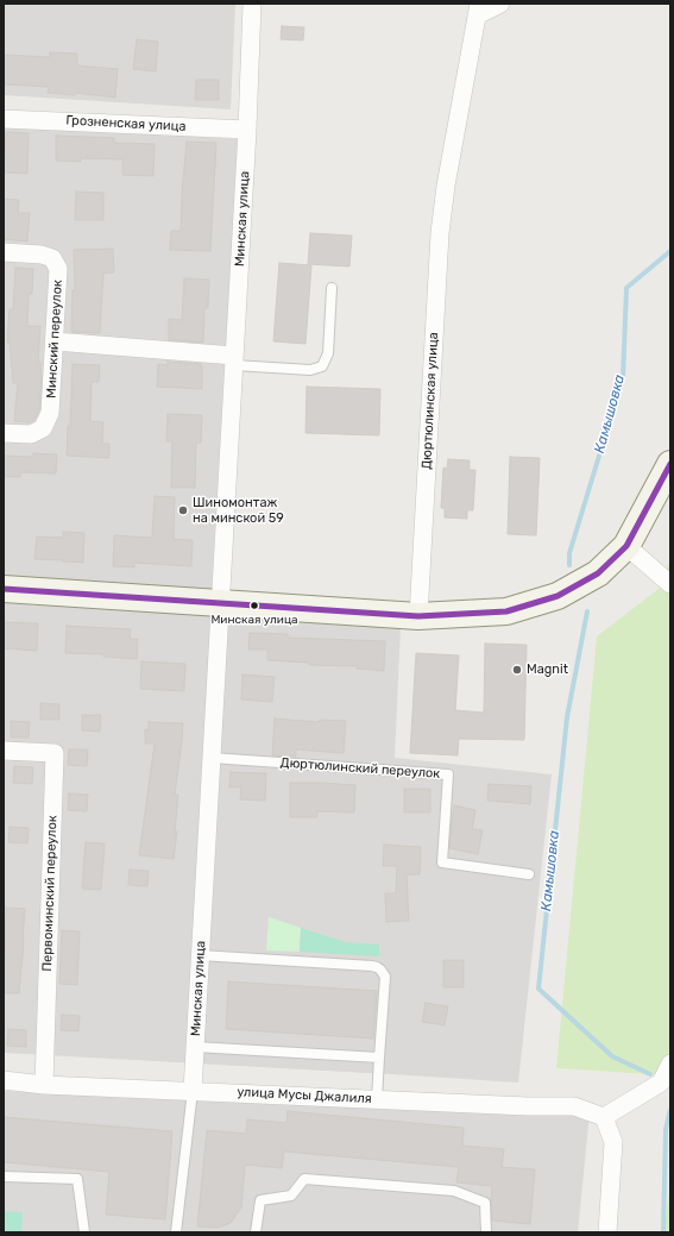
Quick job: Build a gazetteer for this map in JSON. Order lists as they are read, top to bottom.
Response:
{
  "streets": {
    "street": [
      "Грозненская улица",
      "Минская улица",
      "Минский переулок",
      "Дюртюлинская улица",
      "Первоминский переулок",
      "улица Мусы Джалиля"
    ],
    "lane": ["Дюртюлинский переулок"]
  },
  "crossings": [
    ["Грозненская улица", "Минская улица"],
    ["Минская улица", "Дюртюлинский переулок"],
    ["Минская улица", "улица Мусы Джалиля"],
    ["Первоминский переулок", "улица Мусы Джалиля"]
  ],
  "water": ["Камышовка"],
  "places": ["Шиномонтаж на минской 59", "Минская улица", "Magnit"]
}
